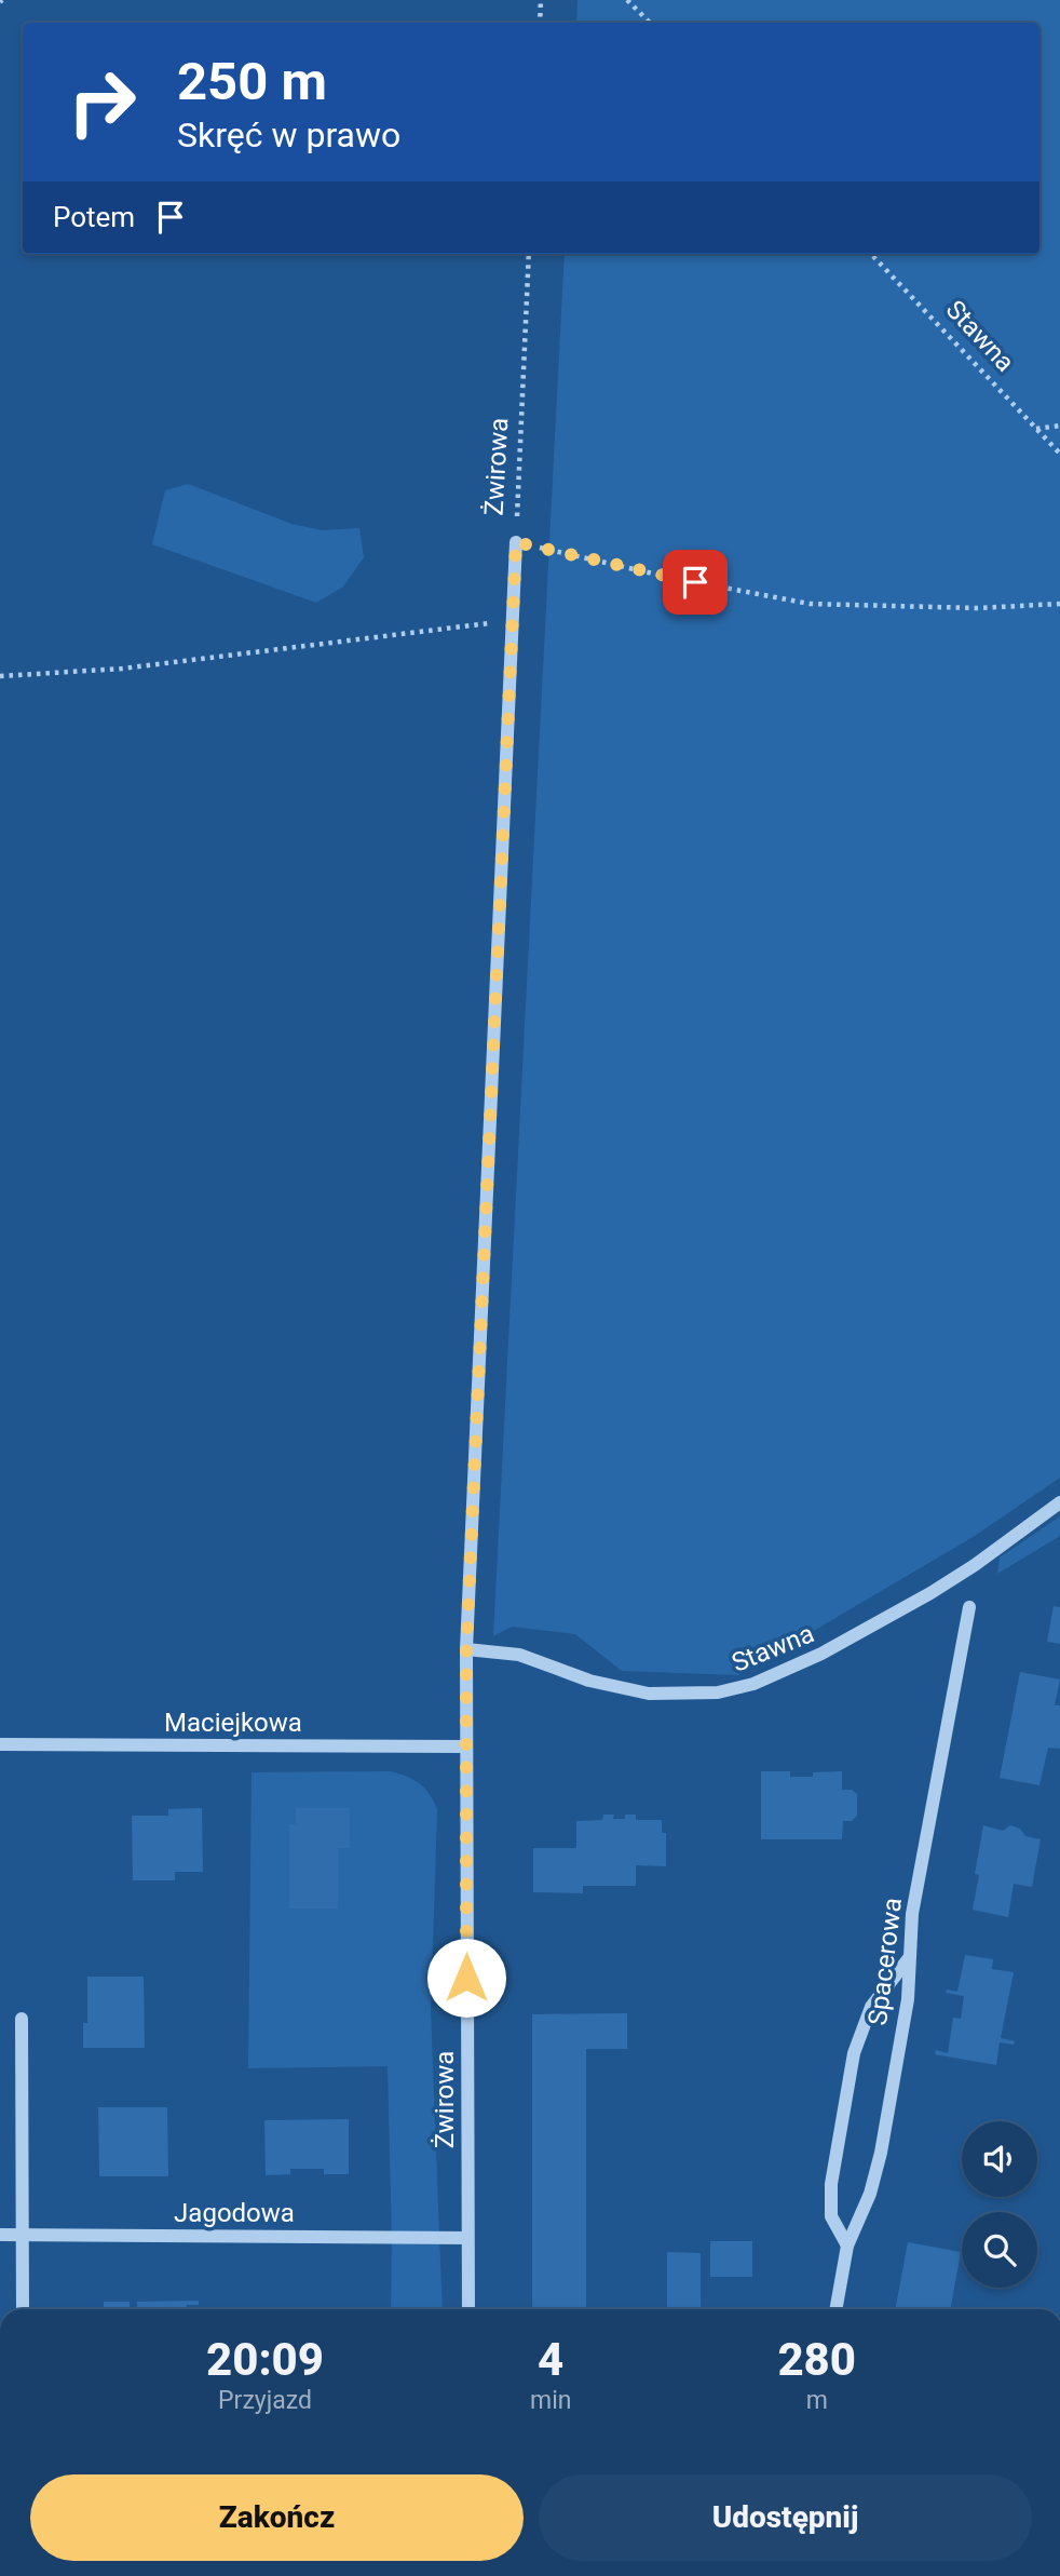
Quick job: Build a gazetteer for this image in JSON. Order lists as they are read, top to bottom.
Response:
{
  "streets": {
    "street": [
      "Stawna",
      "Żwirowa",
      "Maciejkowa",
      "Spacerowa",
      "Jagodowa"
    ]
  },
  "crossings": [
    ["Stawna", "Żwirowa"],
    ["Żwirowa", "Maciejkowa"],
    ["Żwirowa", "Jagodowa"]
  ],
  "page": {
    "turn": ["250 m", "Skręć w prawo"],
    "then": "Potem",
    "eta": [
      "20:09",
      "Przyjazd",
      "4",
      "min",
      "280",
      "m"
    ],
    "buttons": ["Zakończ", "Udostępnij"]
  }
}
